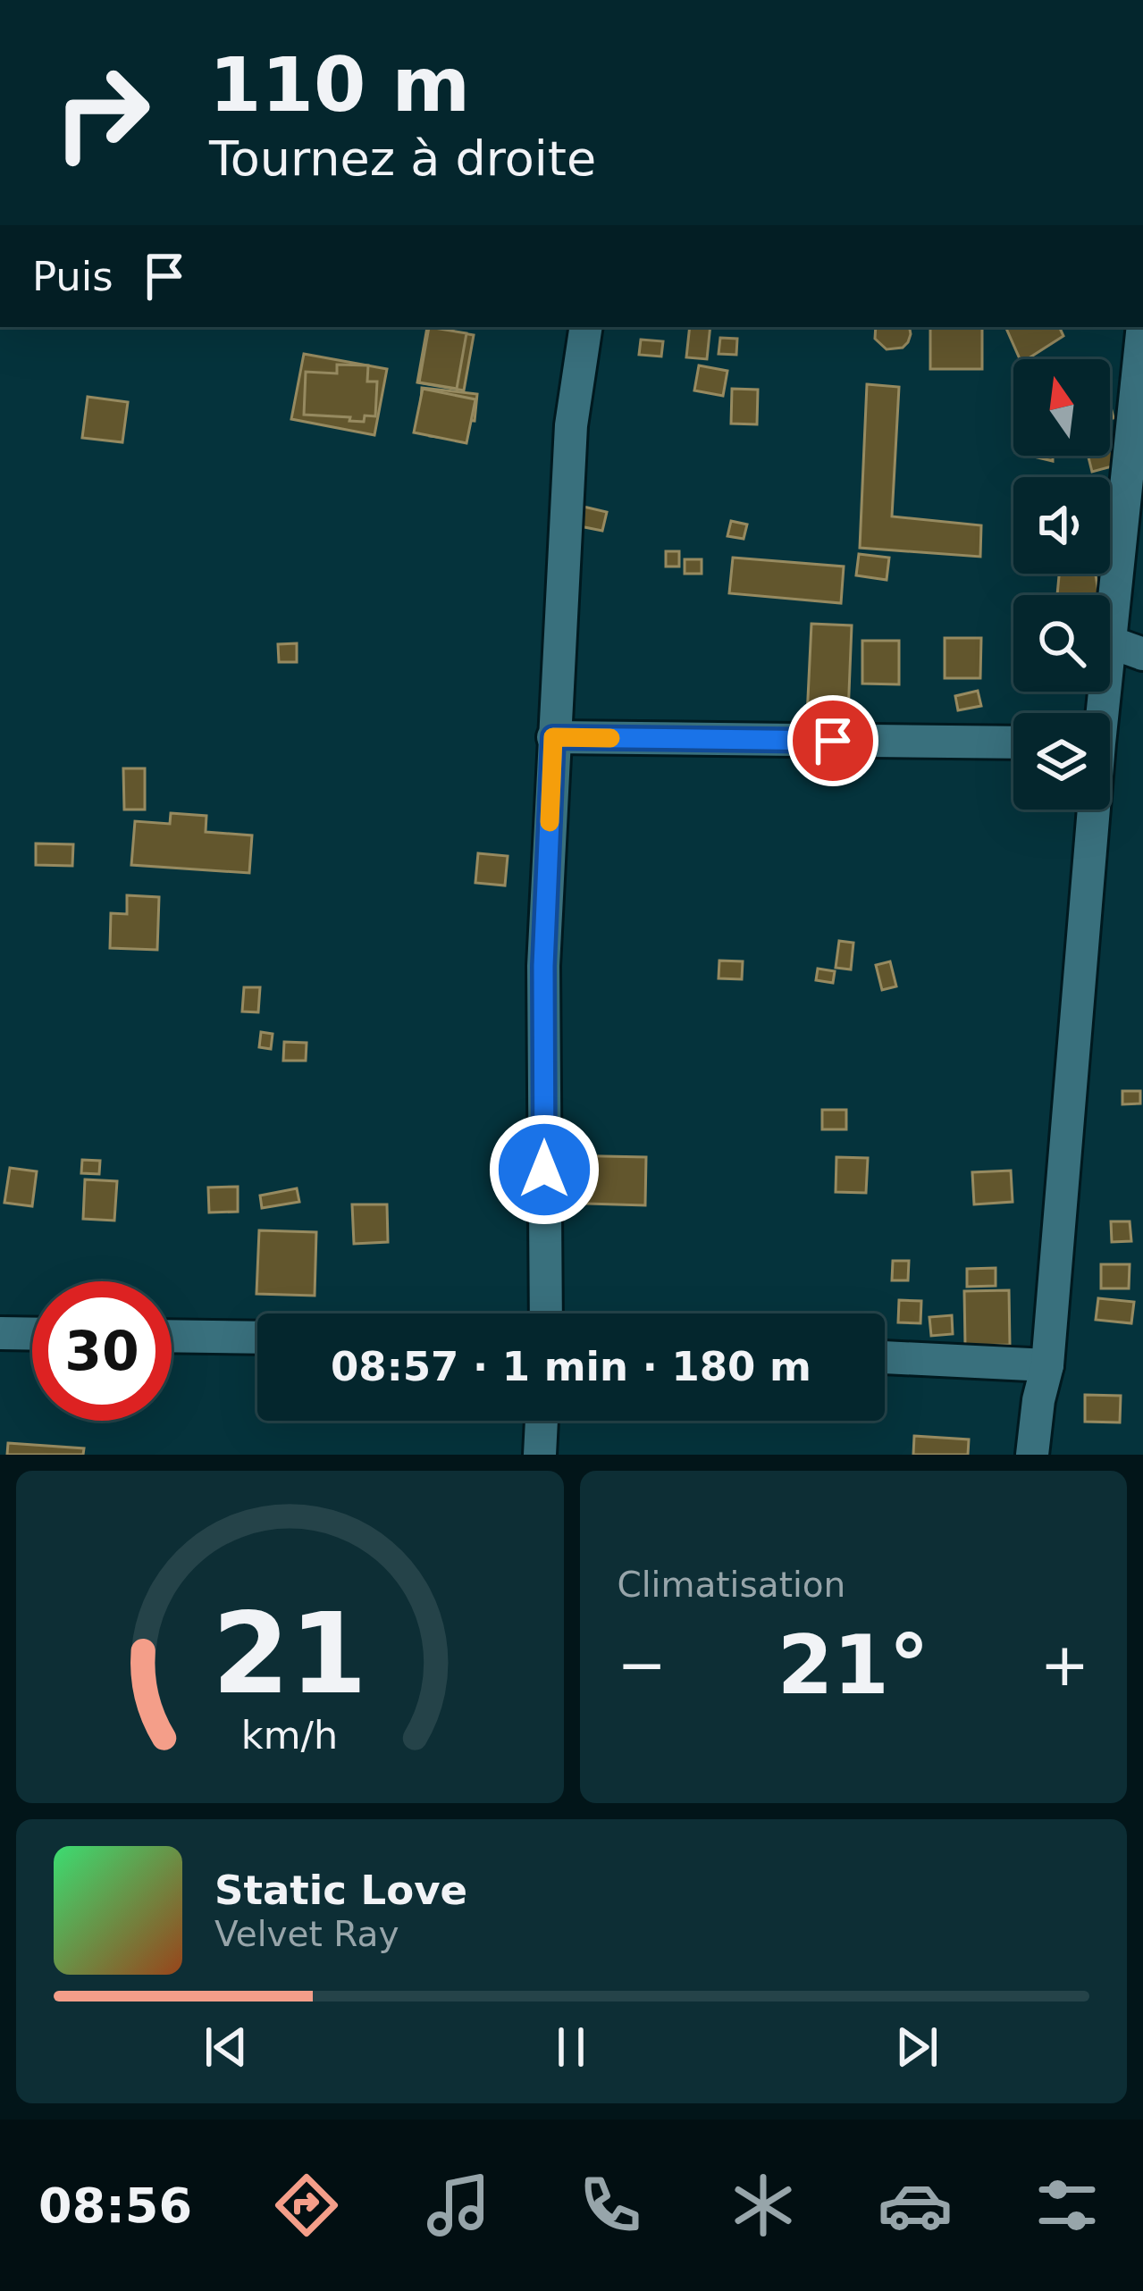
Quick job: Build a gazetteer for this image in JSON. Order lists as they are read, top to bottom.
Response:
{
  "north": "top",
  "page": {
    "turn": ["110 m", "Tournez à droite"],
    "then": "Puis",
    "limit": "30",
    "trip": "08:57 · 1 min · 180 m",
    "tile": "Climatisation",
    "heat": ["−", "21°", "+"],
    "song": ["Static Love", "Velvet Ray"],
    "tabs": "08:56",
    "gauge": ["21", "km/h"]
  }
}
